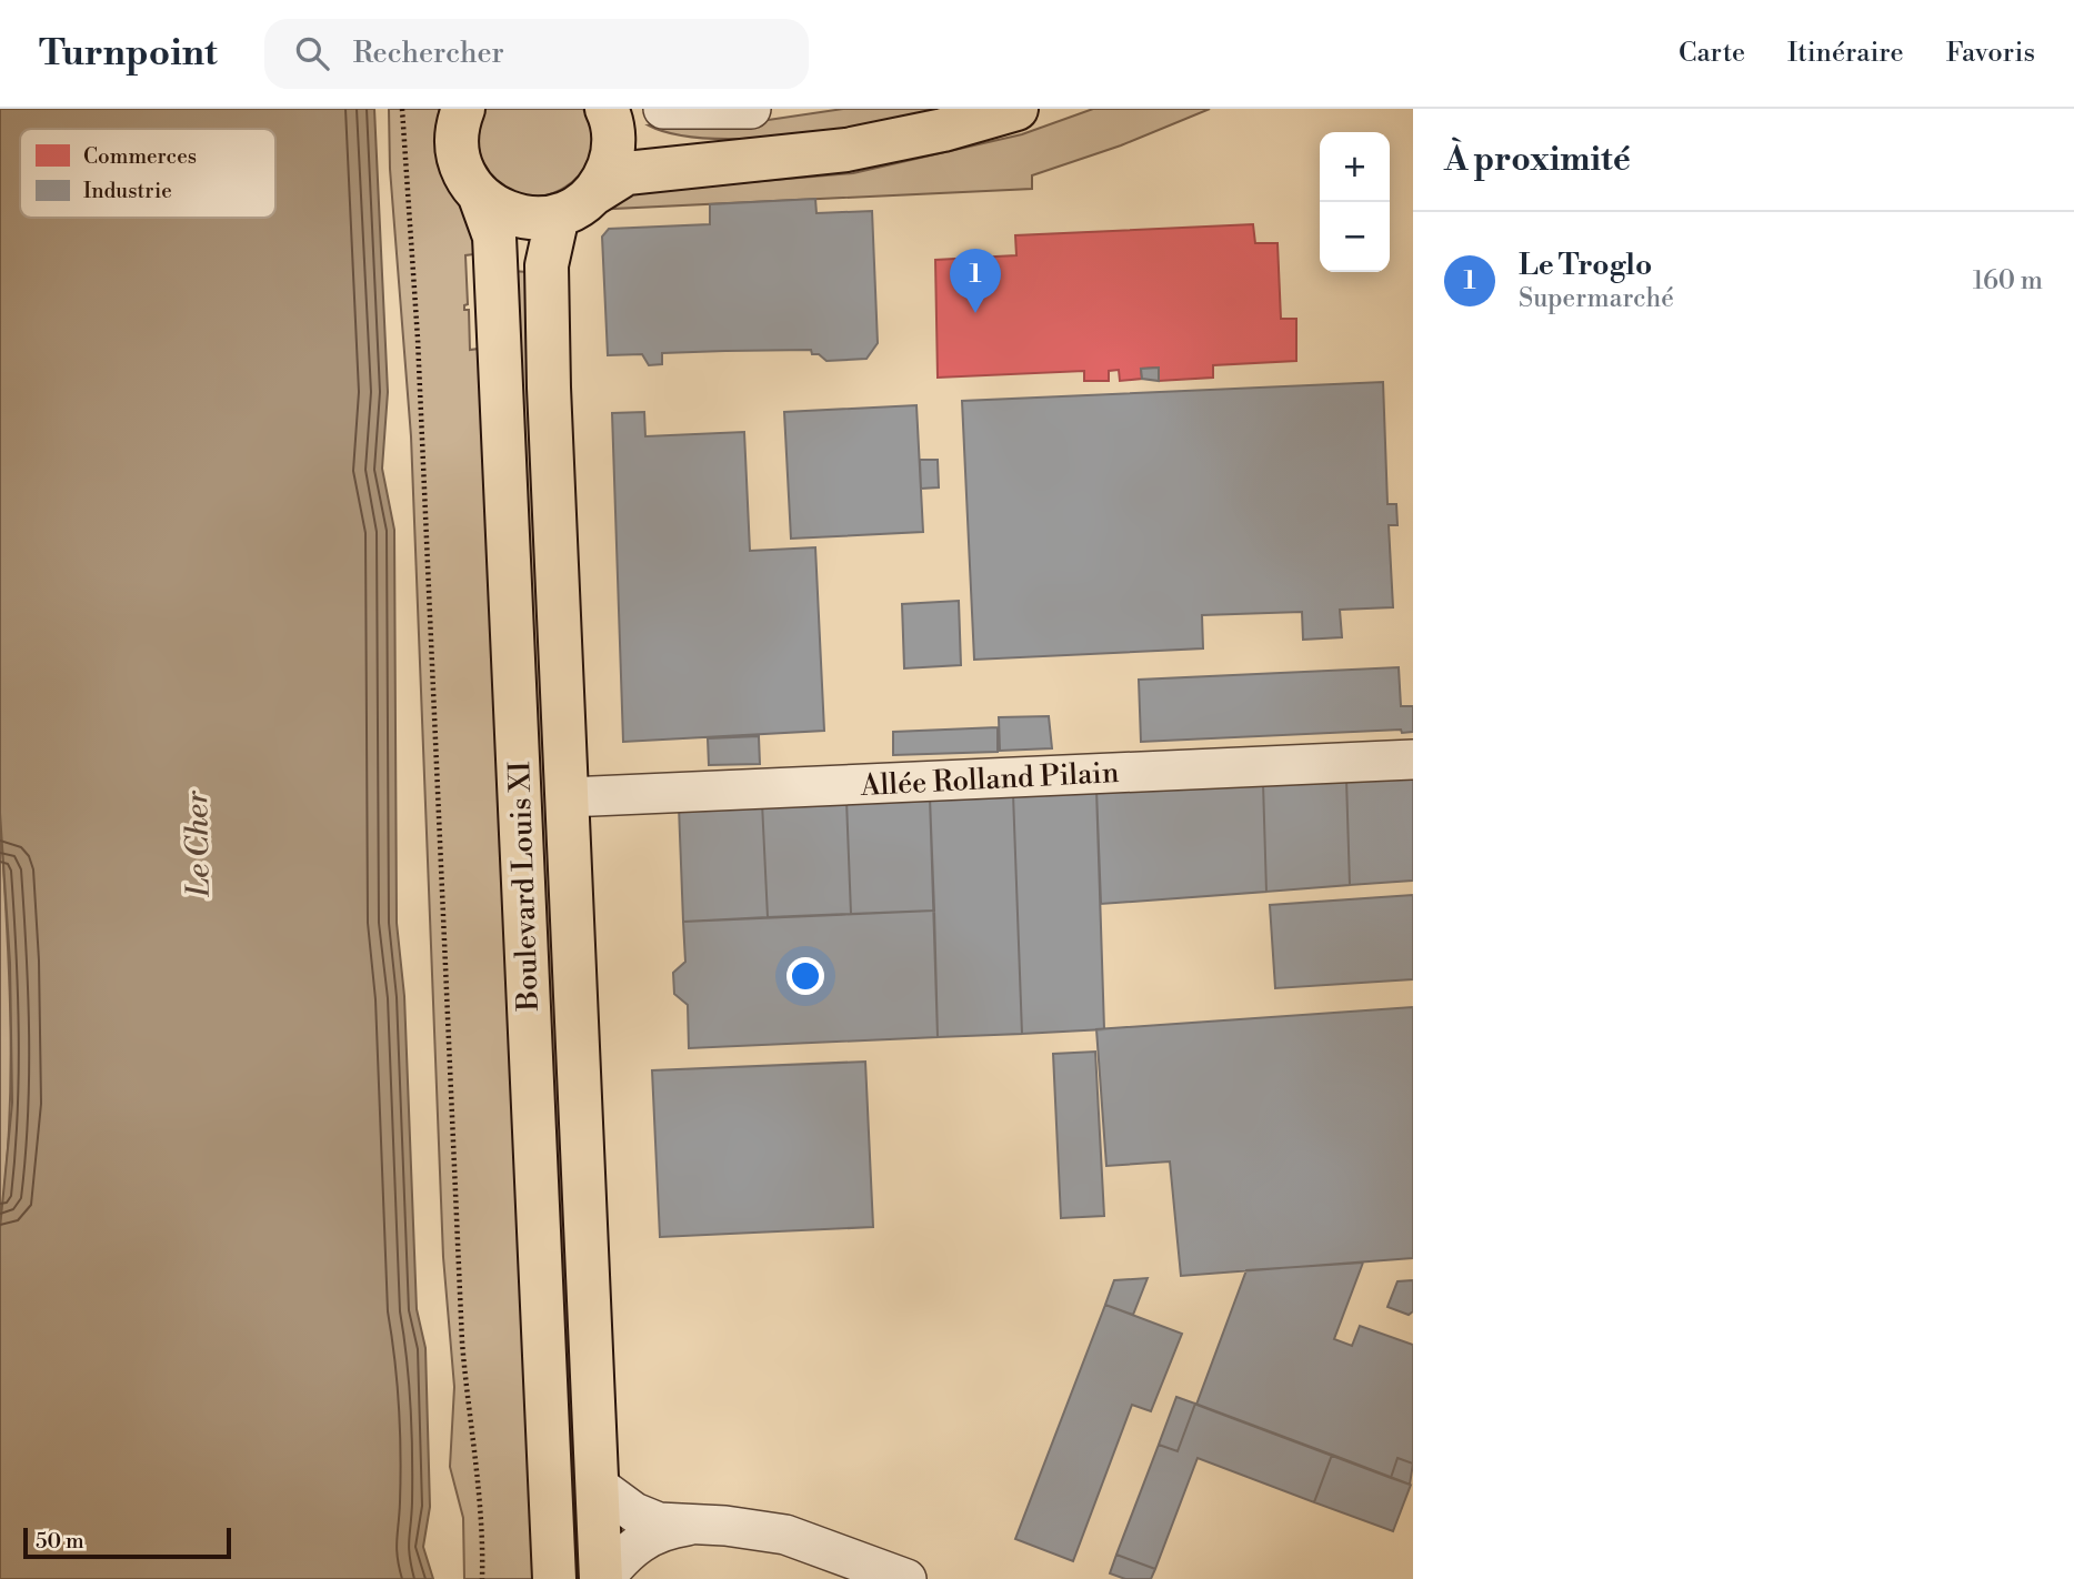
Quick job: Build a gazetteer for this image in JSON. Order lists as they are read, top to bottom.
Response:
{
  "streets": {
    "main road": ["Boulevard Louis XI"],
    "street": ["Allée Rolland Pilain"]
  },
  "crossings": [
    ["Allée Rolland Pilain", "Boulevard Louis XI"]
  ],
  "water": ["Le Cher"],
  "legend": ["Commerces", "Industrie"],
  "scale_bar": "50 m",
  "page": {
    "header": "Turnpoint",
    "search": "Rechercher",
    "nav": ["Carte", "Itinéraire", "Favoris"],
    "heading": "À proximité",
    "map_buttons": ["+", "−"],
    "list": [
      {
        "mark": "1",
        "name": "Le Troglo",
        "note": "Supermarché",
        "value": "160 m"
      }
    ],
    "pins": "1",
    "scale": "50 m"
  }
}
